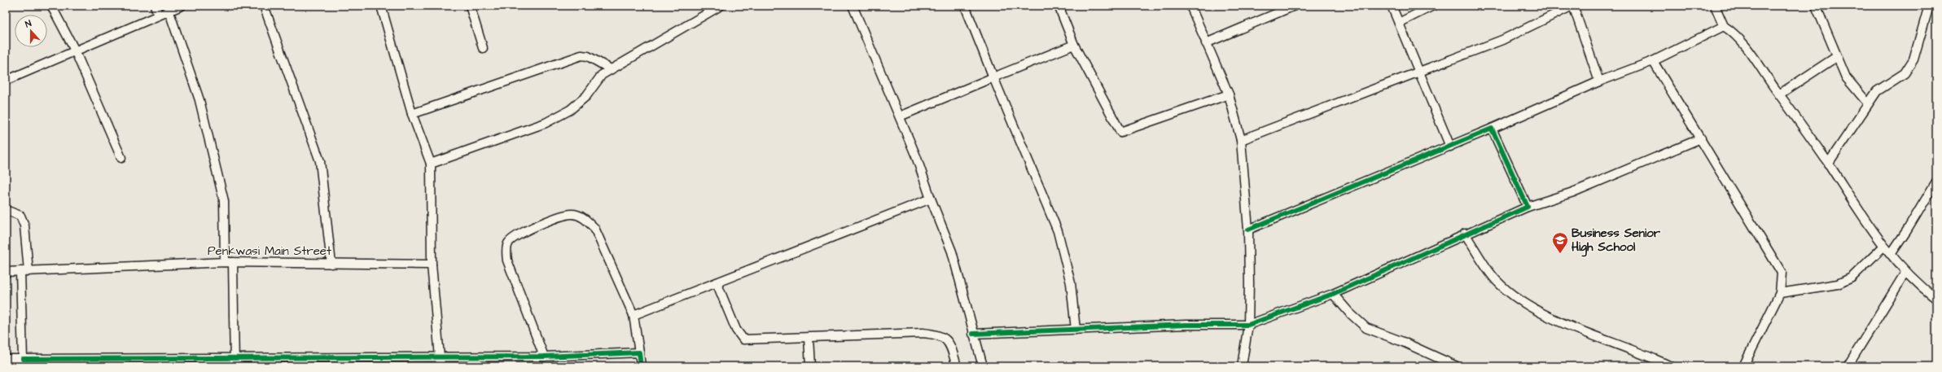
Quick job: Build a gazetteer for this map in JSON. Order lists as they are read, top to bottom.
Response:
{
  "streets": {
    "street": ["Penkwasi Main Street"]
  },
  "places": {
    "school or university": ["Business Senior High School"]
  },
  "north": "top"
}
